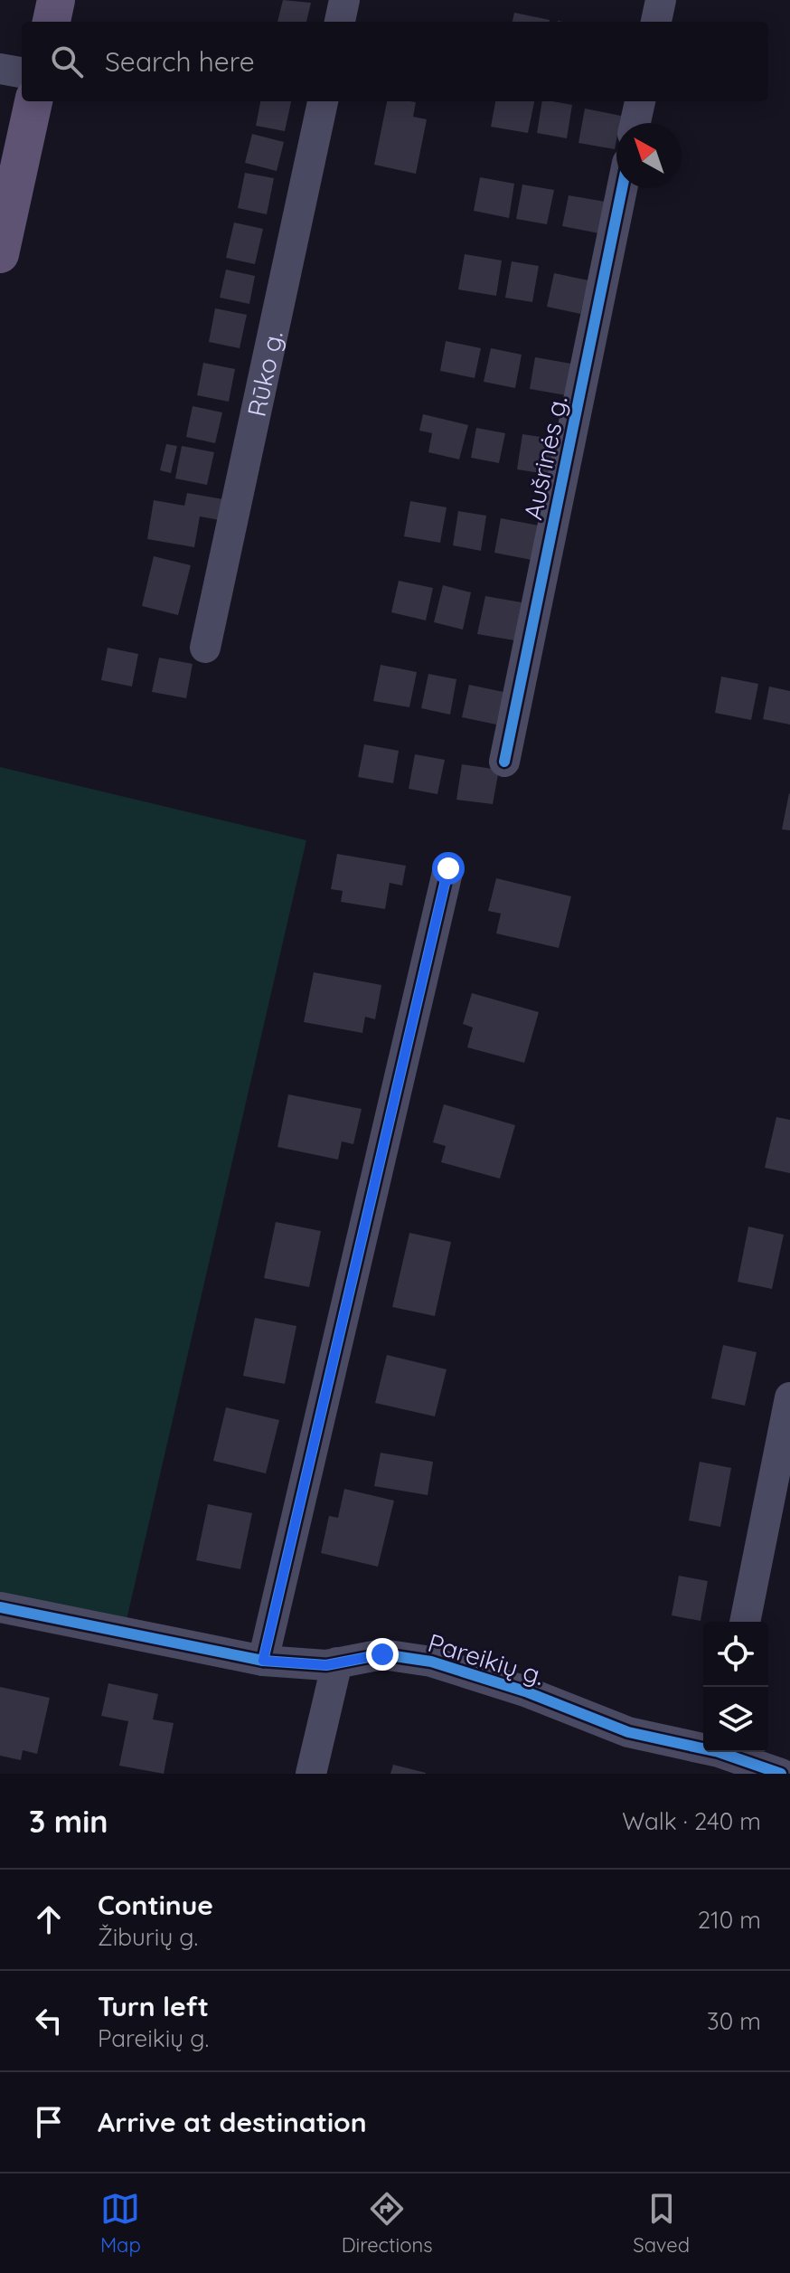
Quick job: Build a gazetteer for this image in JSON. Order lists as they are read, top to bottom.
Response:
{
  "streets": {
    "street": ["Rūko g.", "Aušrinės g.", "Pareikių g."]
  },
  "north": "top left",
  "page": {
    "search": "Search here",
    "heading": ["3 min", "Walk · 240 m"],
    "list": [
      ["Continue", "Žiburių g.", "210 m"],
      ["Turn left", "Pareikių g.", "30 m"],
      "Arrive at destination"
    ],
    "nav": ["Map", "Directions", "Saved"]
  }
}
